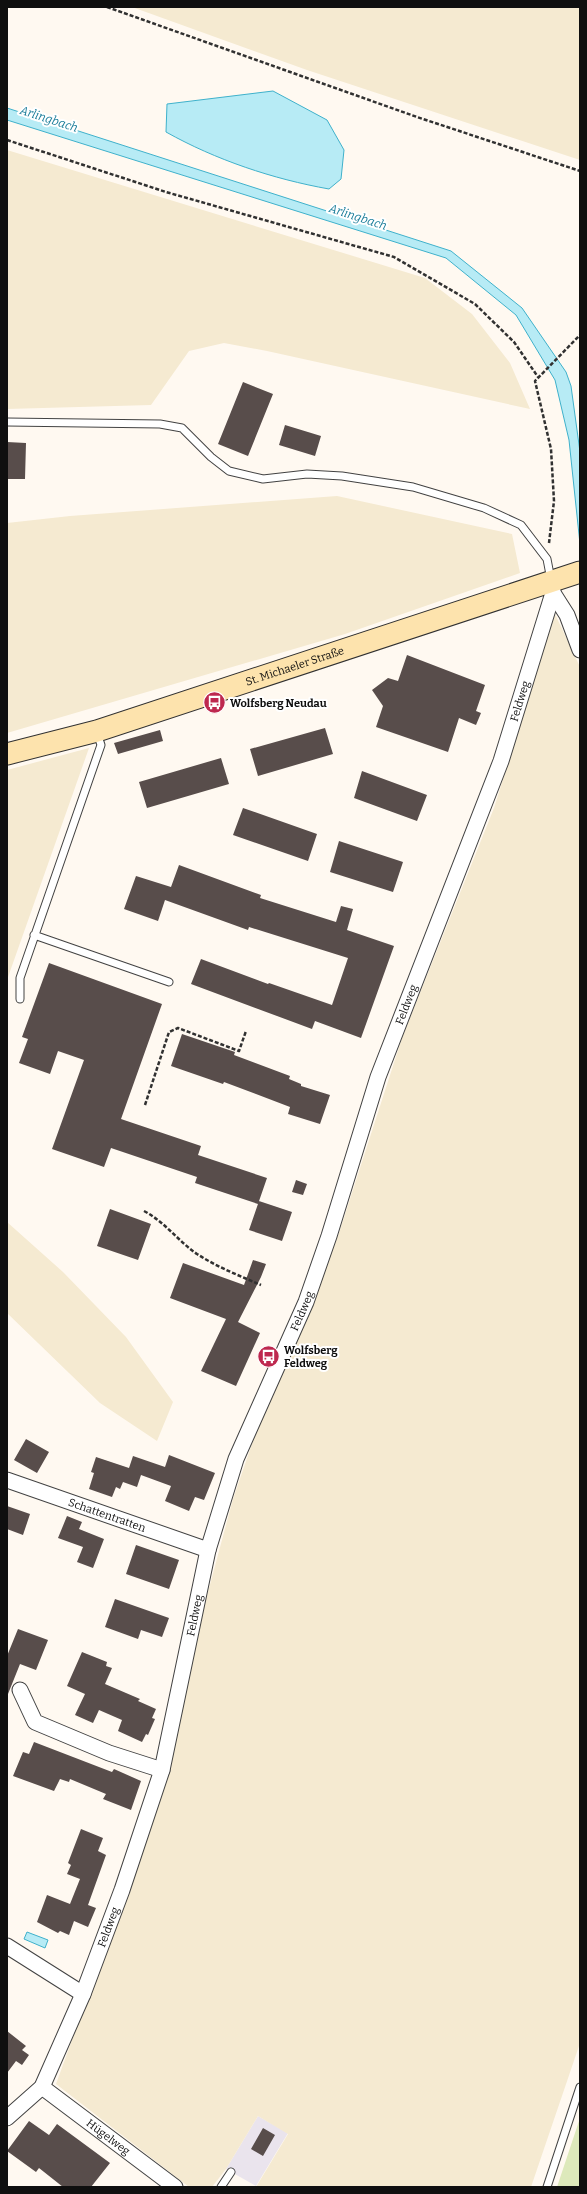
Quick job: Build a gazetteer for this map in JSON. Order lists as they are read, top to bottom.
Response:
{
  "streets": {
    "main road": ["St. Michaeler Straße"],
    "street": ["Feldweg", "Schattentratten", "Hügelweg"]
  },
  "crossings": [
    ["St. Michaeler Straße", "Feldweg"],
    ["Feldweg", "Schattentratten"],
    ["Feldweg", "Hügelweg"]
  ],
  "water": ["Arlingbach"],
  "places": {
    "bus stop": ["Wolfsberg Neudau", "Wolfsberg Feldweg"]
  }
}
